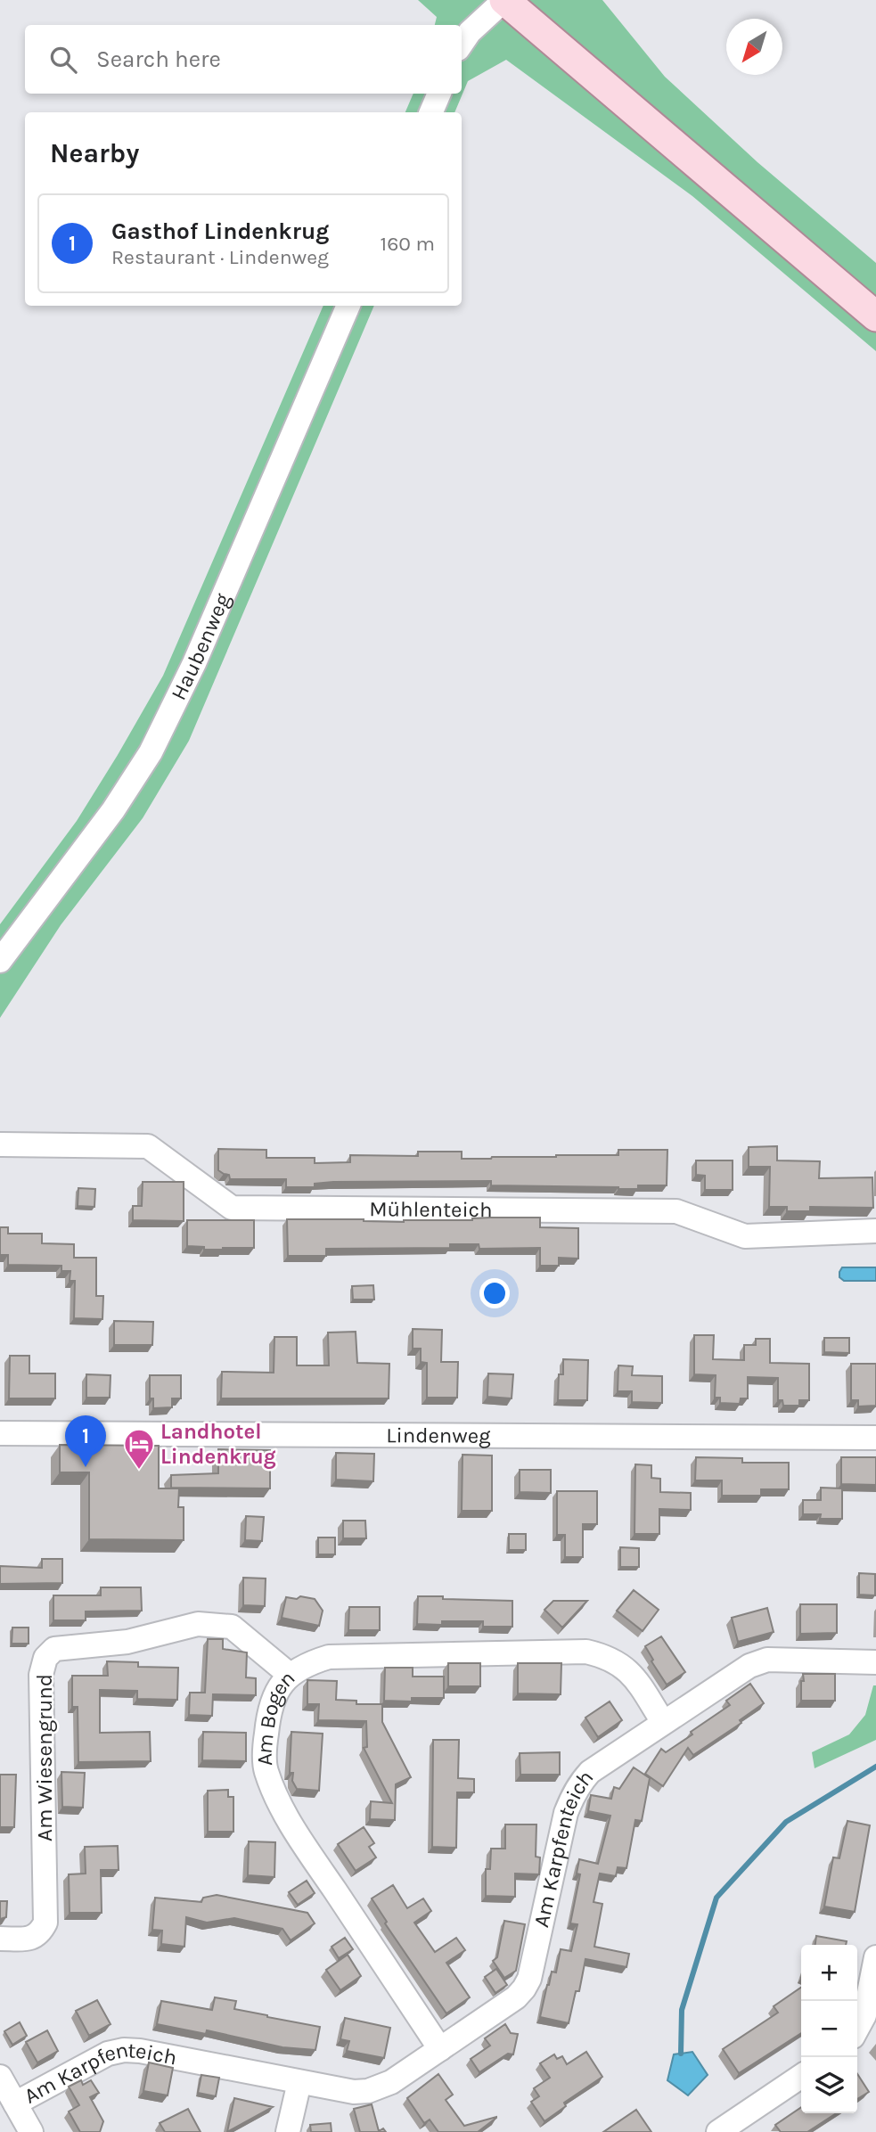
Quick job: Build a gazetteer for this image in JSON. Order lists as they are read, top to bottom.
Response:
{
  "streets": {
    "street": [
      "Haubenweg",
      "Mühlenteich",
      "Lindenweg",
      "Am Bogen",
      "Am Wiesengrund",
      "Am Karpfenteich"
    ]
  },
  "crossings": [
    ["Am Bogen", "Am Wiesengrund"],
    ["Am Bogen", "Am Karpfenteich"]
  ],
  "places": {
    "hotel": ["Landhotel Lindenkrug"]
  },
  "north": "bottom left",
  "page": {
    "search": "Search here",
    "heading": "Nearby",
    "list": [
      {
        "mark": "1",
        "name": "Gasthof Lindenkrug",
        "note": "Restaurant · Lindenweg",
        "value": "160 m"
      }
    ],
    "pins": "1",
    "map_buttons": ["+", "−"]
  }
}
